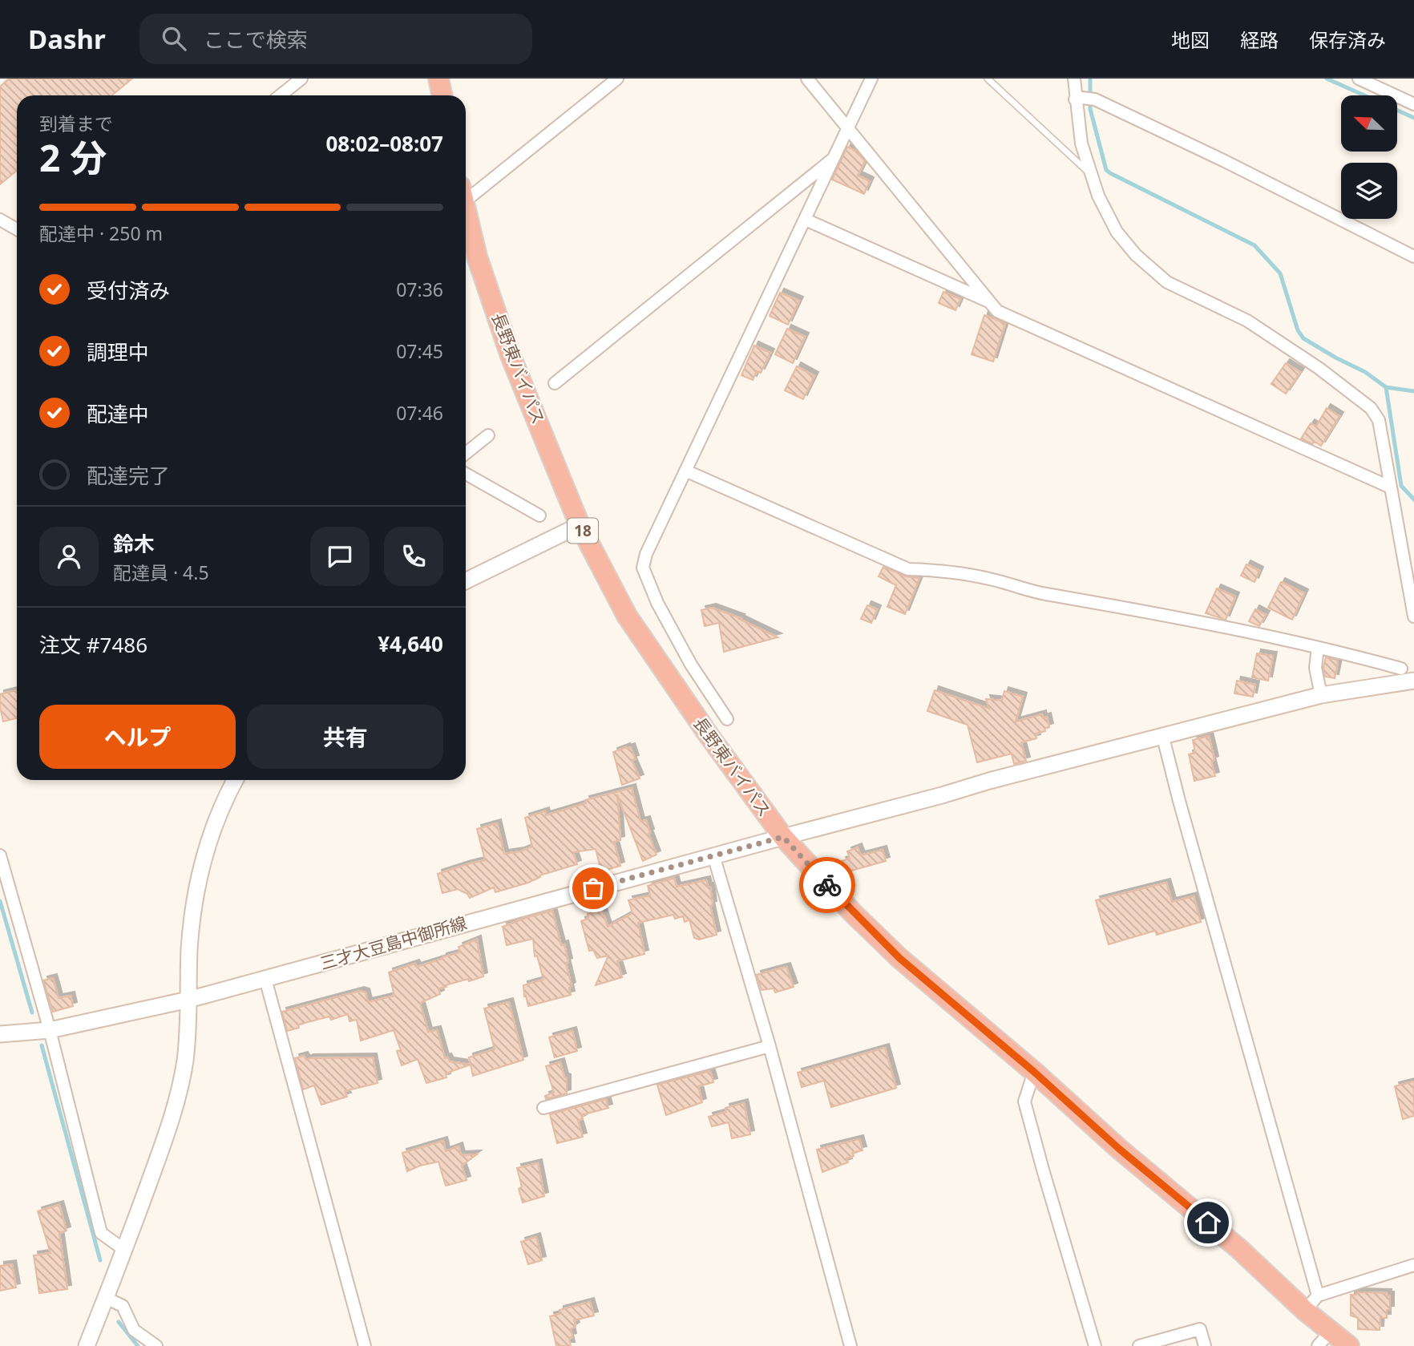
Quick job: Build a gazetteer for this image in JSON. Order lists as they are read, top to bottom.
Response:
{
  "streets": {
    "highway": ["長野東バイパス", "18"],
    "street": ["三才大豆島中御所線"]
  },
  "crossings": [
    ["長野東バイパス", "三才大豆島中御所線"]
  ],
  "north": "top left",
  "page": {
    "header": "Dashr",
    "search": "ここで検索",
    "nav": ["地図", "経路", "保存済み"],
    "heading": ["2 分", "到着まで", "08:02–08:07"],
    "panel": [
      "鈴木",
      "配達員 · 4.5",
      "注文 #7486",
      "¥4,640"
    ],
    "bar": "配達中 · 250 m",
    "list": [
      ["受付済み", "07:36"],
      ["調理中", "07:45"],
      ["配達中", "07:46"],
      "配達完了"
    ],
    "buttons": ["ヘルプ", "共有"]
  }
}
